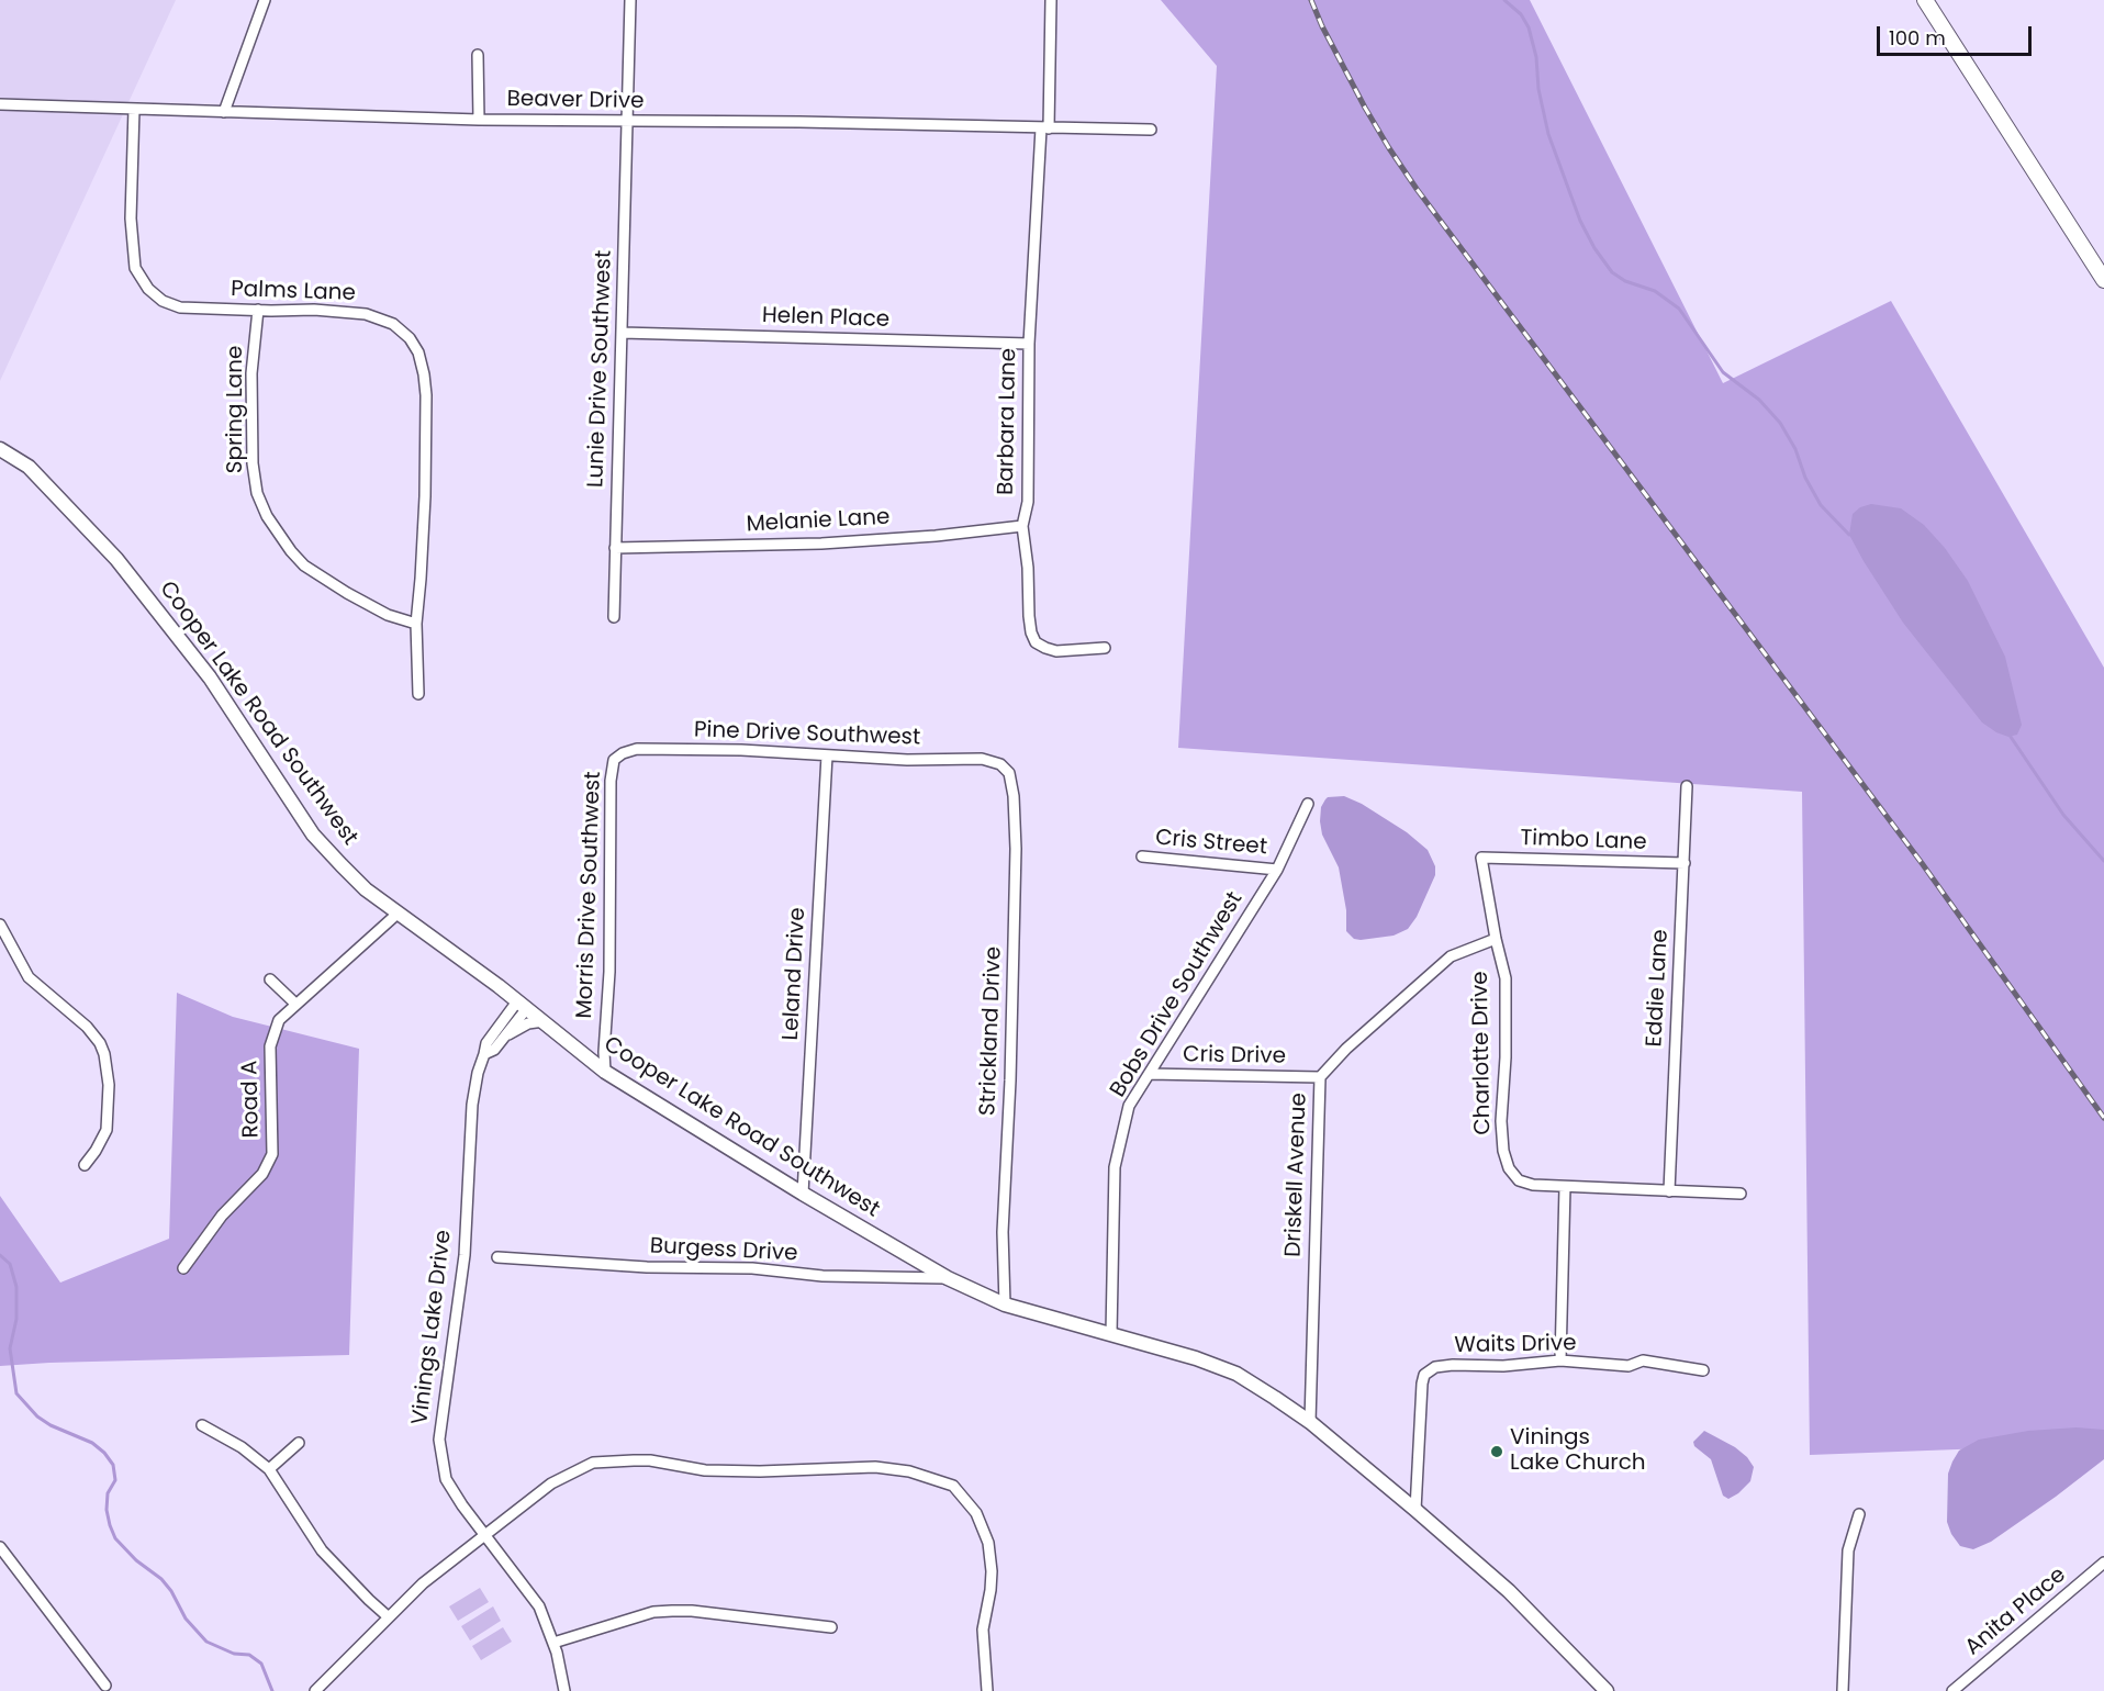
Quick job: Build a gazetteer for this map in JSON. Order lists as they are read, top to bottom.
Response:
{
  "streets": {
    "street": [
      "Beaver Drive",
      "Palms Lane",
      "Helen Place",
      "Lunie Drive Southwest",
      "Spring Lane",
      "Barbara Lane",
      "Melanie Lane",
      "Cooper Lake Road Southwest",
      "Pine Drive Southwest",
      "Timbo Lane",
      "Cris Street",
      "Morris Drive Southwest",
      "Leland Drive",
      "Eddie Lane",
      "Bobs Drive Southwest",
      "Strickland Drive",
      "Charlotte Drive",
      "Cris Drive",
      "Road A",
      "Driskell Avenue",
      "Burgess Drive",
      "Vinings Lake Drive",
      "Waits Drive",
      "Anita Place"
    ]
  },
  "crossings": [
    ["Beaver Drive", "Palms Lane"],
    ["Beaver Drive", "Lunie Drive Southwest"],
    ["Beaver Drive", "Barbara Lane"],
    ["Palms Lane", "Spring Lane"],
    ["Helen Place", "Lunie Drive Southwest"],
    ["Helen Place", "Barbara Lane"],
    ["Lunie Drive Southwest", "Melanie Lane"],
    ["Barbara Lane", "Melanie Lane"],
    ["Cooper Lake Road Southwest", "Morris Drive Southwest"],
    ["Cooper Lake Road Southwest", "Leland Drive"],
    ["Cooper Lake Road Southwest", "Bobs Drive Southwest"],
    ["Cooper Lake Road Southwest", "Strickland Drive"],
    ["Cooper Lake Road Southwest", "Road A"],
    ["Cooper Lake Road Southwest", "Driskell Avenue"],
    ["Cooper Lake Road Southwest", "Burgess Drive"],
    ["Cooper Lake Road Southwest", "Vinings Lake Drive"],
    ["Cooper Lake Road Southwest", "Waits Drive"],
    ["Pine Drive Southwest", "Morris Drive Southwest"],
    ["Pine Drive Southwest", "Leland Drive"],
    ["Pine Drive Southwest", "Strickland Drive"],
    ["Timbo Lane", "Eddie Lane"],
    ["Timbo Lane", "Charlotte Drive"],
    ["Cris Street", "Bobs Drive Southwest"],
    ["Eddie Lane", "Charlotte Drive"],
    ["Bobs Drive Southwest", "Cris Drive"],
    ["Charlotte Drive", "Driskell Avenue"],
    ["Cris Drive", "Driskell Avenue"]
  ],
  "places": ["Vinings Lake Church"],
  "scale_bar": "100 m"
}
